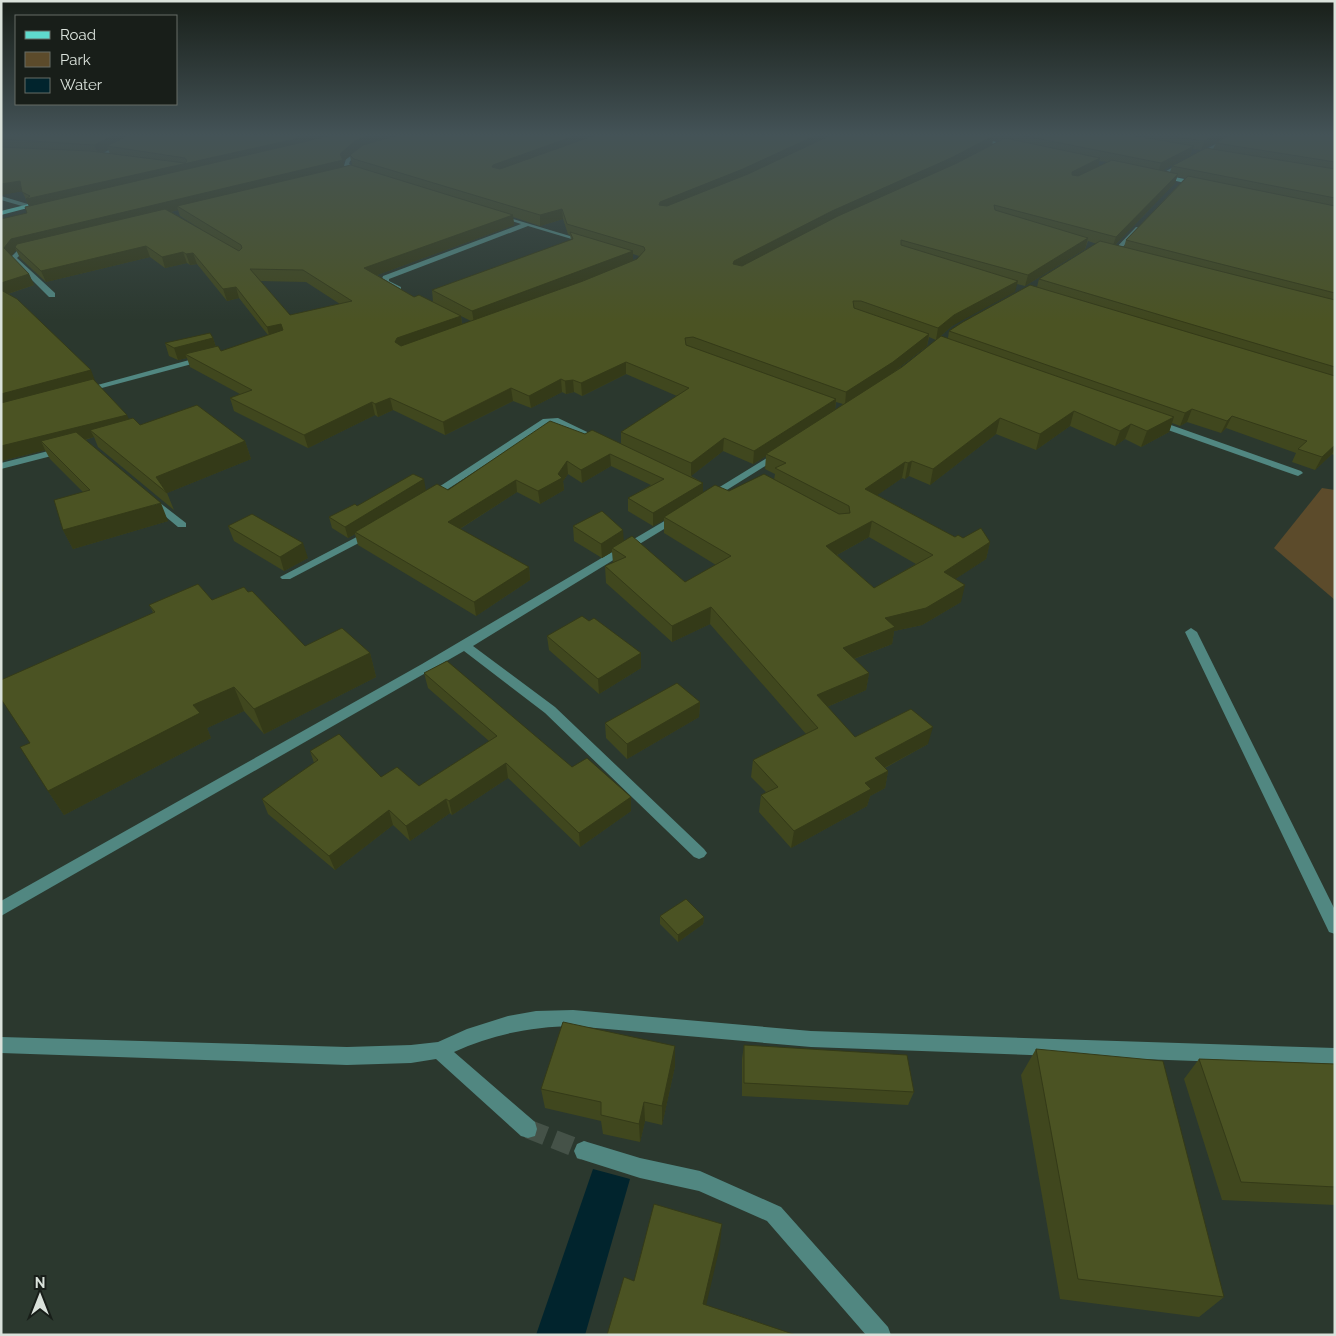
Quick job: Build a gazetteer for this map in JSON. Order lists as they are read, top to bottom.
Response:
{
  "legend": ["Road", "Park", "Water"],
  "north": "top"
}
